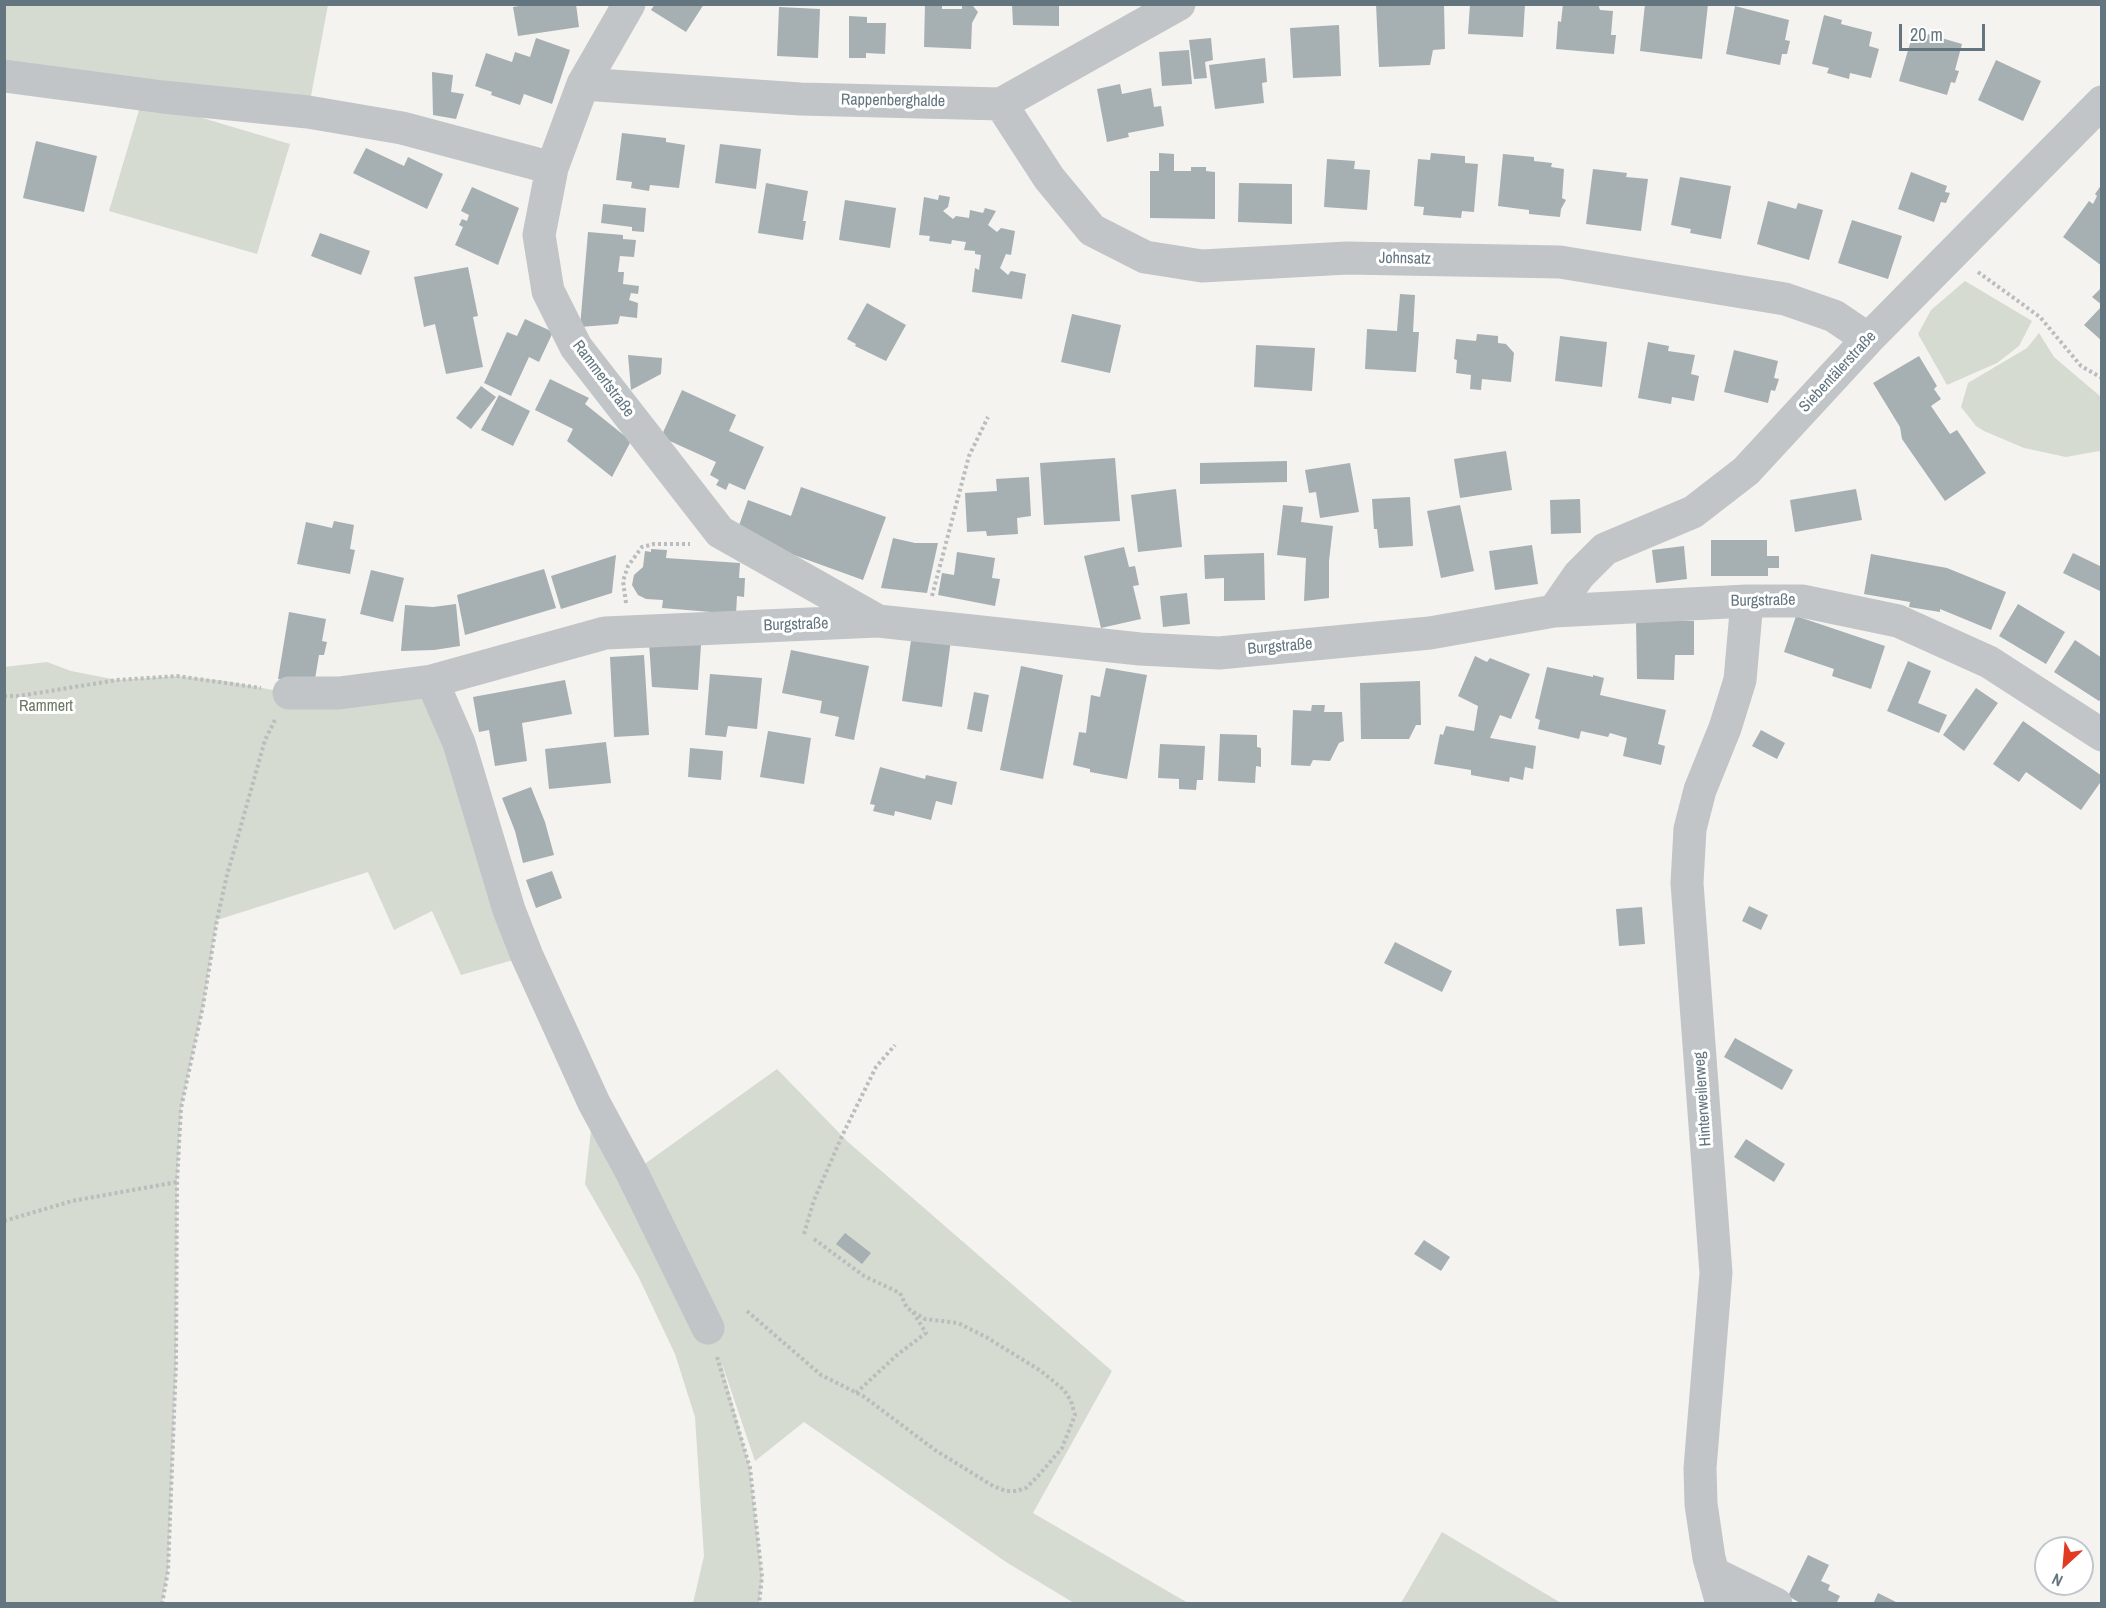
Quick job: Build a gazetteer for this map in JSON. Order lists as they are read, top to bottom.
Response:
{
  "streets": {
    "street": [
      "Rappenberghalde",
      "Johnsatz",
      "Siebentälerstraße",
      "Rammertstraße",
      "Burgstraße",
      "Hinterweilerweg"
    ]
  },
  "crossings": [
    ["Rappenberghalde", "Johnsatz"],
    ["Rappenberghalde", "Rammertstraße"],
    ["Johnsatz", "Siebentälerstraße"],
    ["Siebentälerstraße", "Burgstraße"],
    ["Rammertstraße", "Burgstraße"],
    ["Burgstraße", "Hinterweilerweg"]
  ],
  "parks": ["Rammert"],
  "scale_bar": "20 m",
  "north": "bottom left"
}
